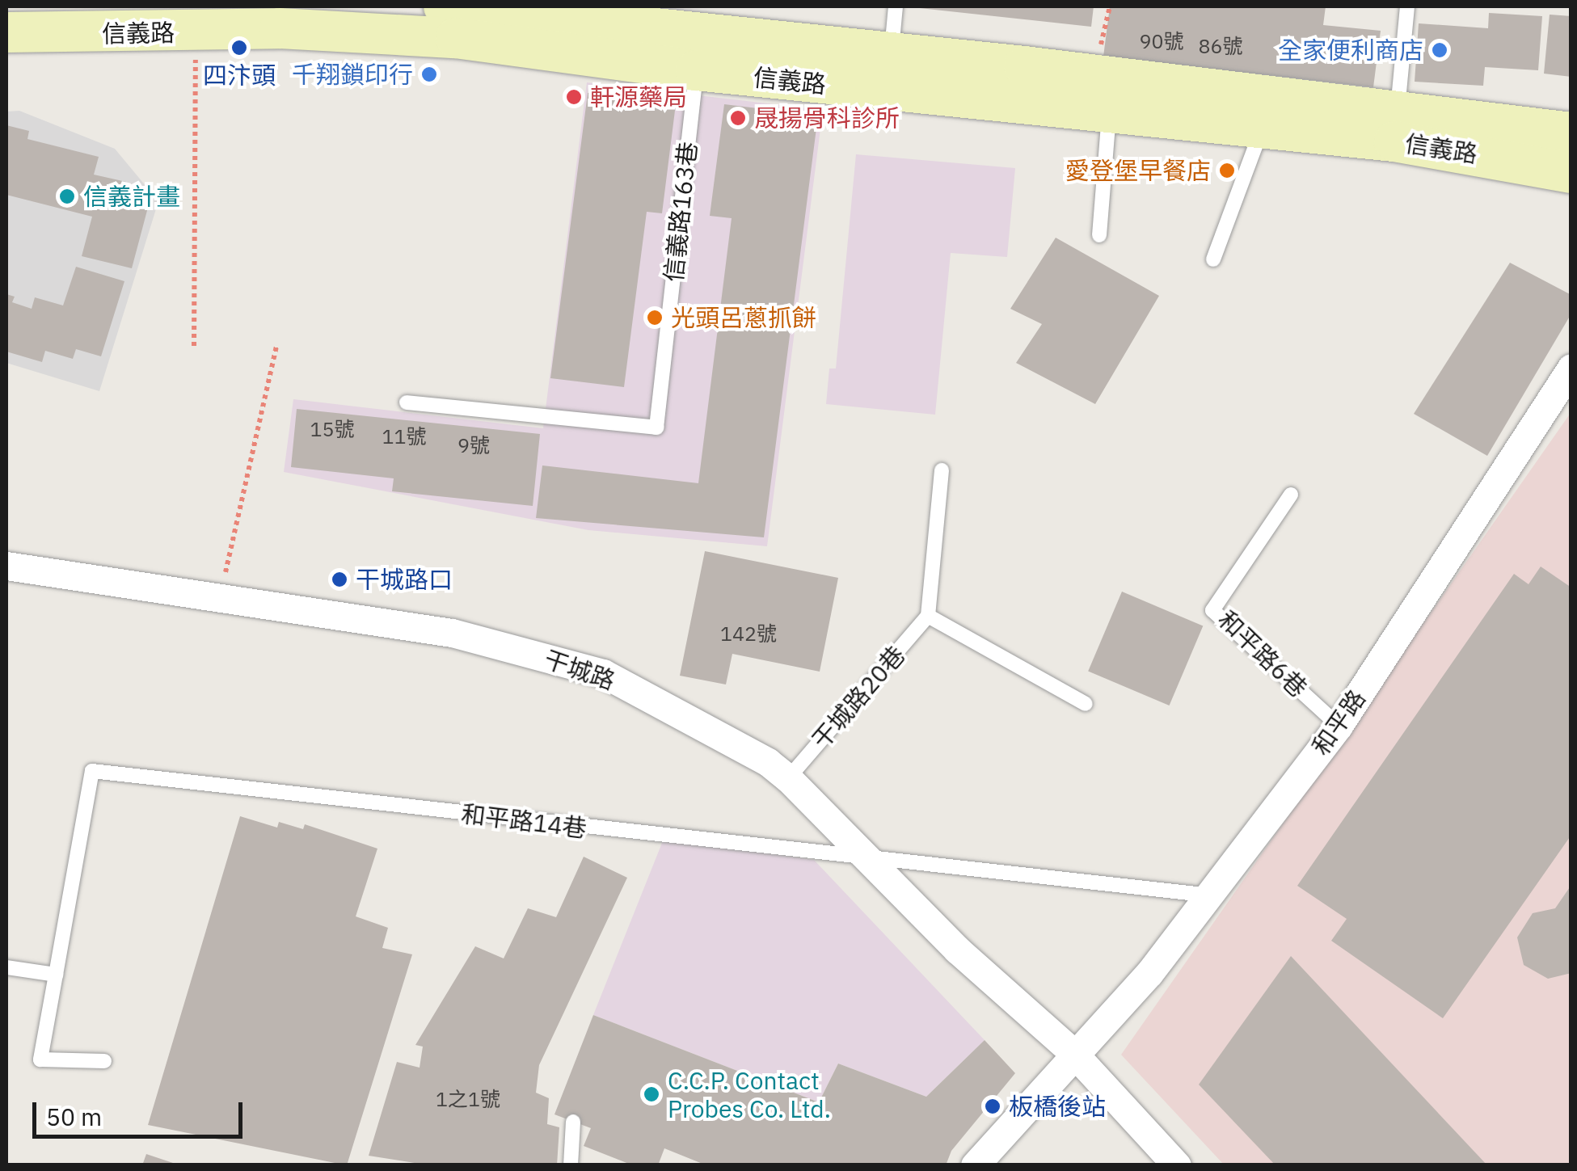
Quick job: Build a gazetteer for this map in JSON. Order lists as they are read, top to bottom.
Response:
{
  "streets": {
    "street": ["信義路", "干城路", "和平路"],
    "lane": [
      "信義路163巷",
      "和平路6巷",
      "干城路20巷",
      "和平路14巷"
    ]
  },
  "crossings": [
    ["信義路", "信義路163巷"],
    ["和平路6巷", "和平路"],
    ["干城路", "干城路20巷"],
    ["干城路", "和平路"],
    ["干城路", "和平路14巷"],
    ["和平路", "和平路14巷"]
  ],
  "places": [
    "四汴頭",
    "全家便利商店",
    "千翔鎖印行",
    "軒源藥局",
    "晟揚骨科診所",
    "愛登堡早餐店",
    "信義計畫",
    "光頭呂蔥抓餅",
    "干城路口",
    "C.C.P. Contact Probes Co. Ltd.",
    "板橋後站"
  ],
  "house_numbers": [
    "90號",
    "86號",
    "15號",
    "11號",
    "9號",
    "142號",
    "1之1號"
  ],
  "scale_bar": "50 m"
}
